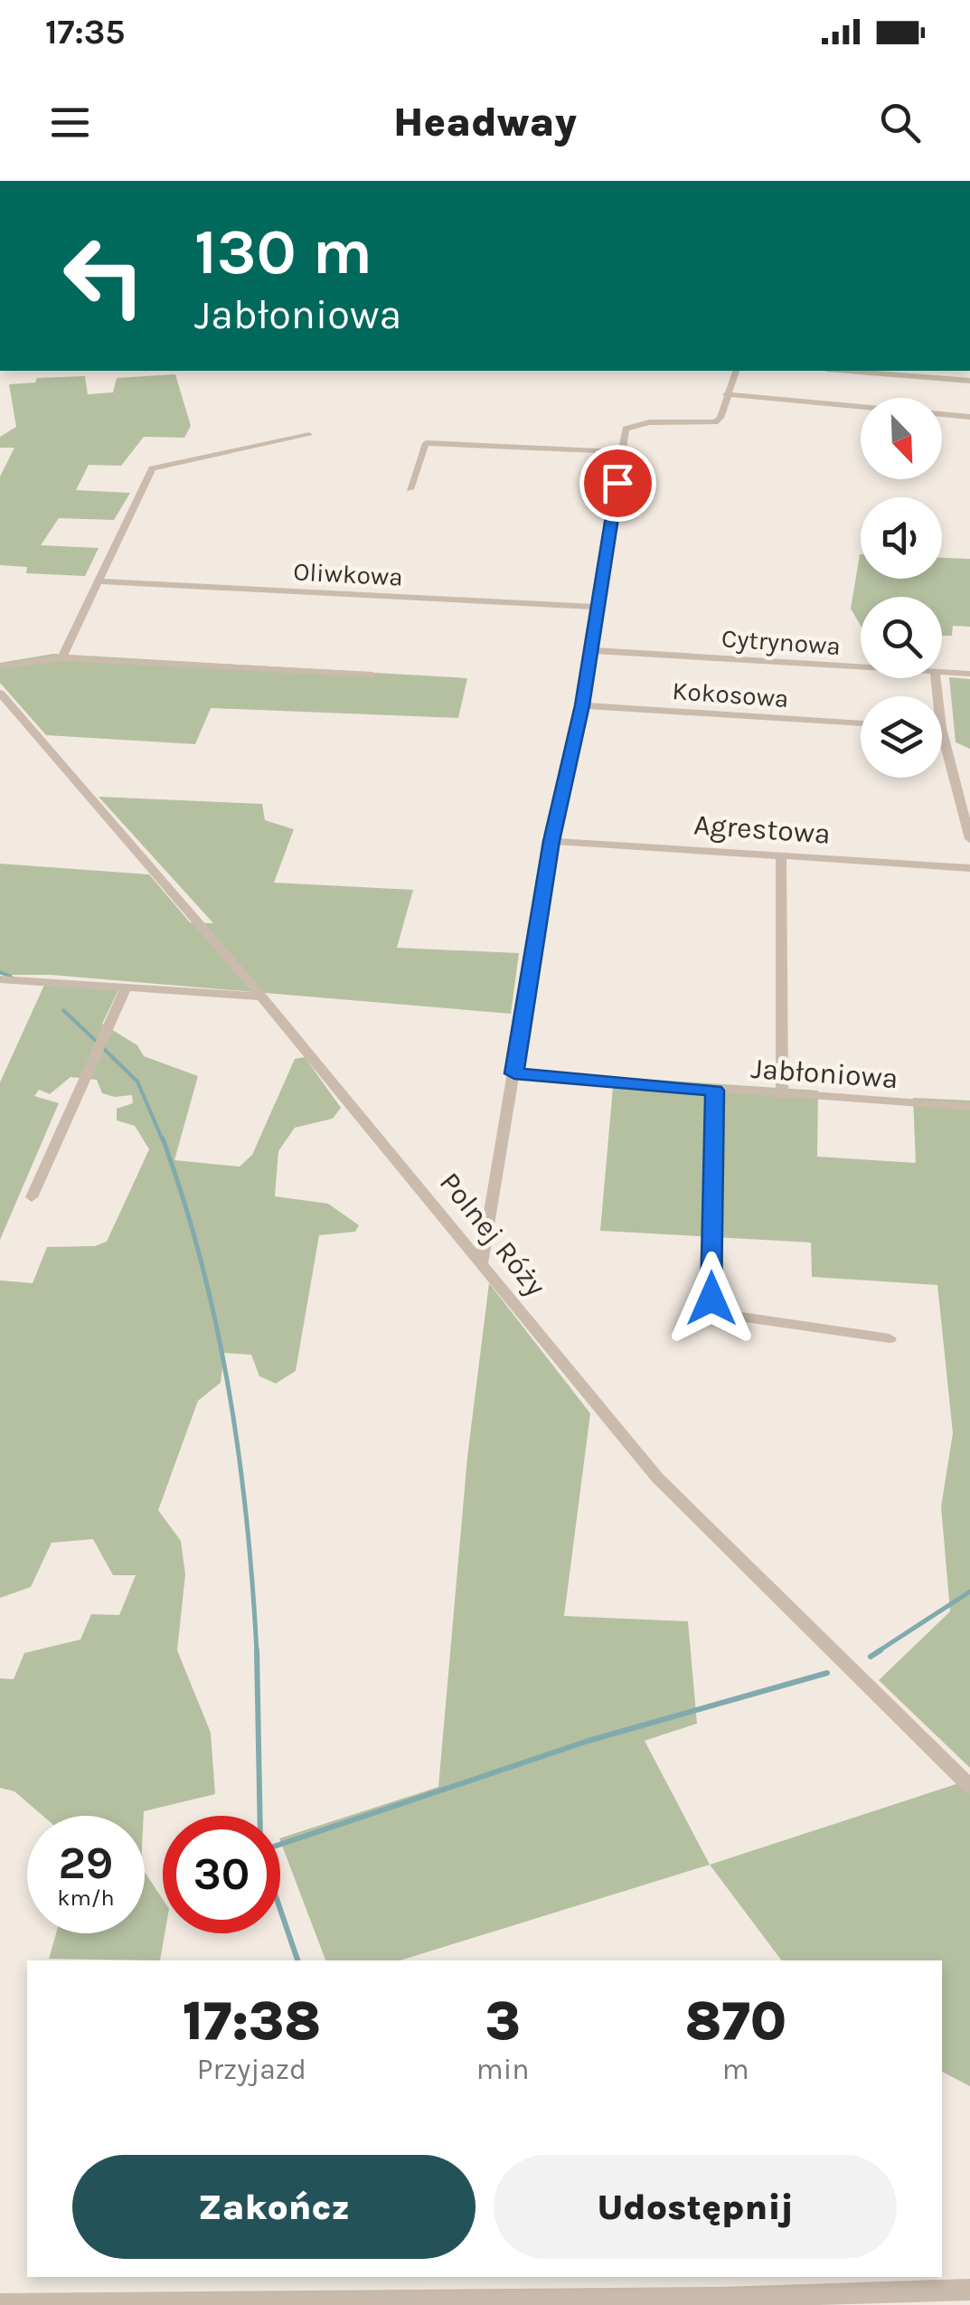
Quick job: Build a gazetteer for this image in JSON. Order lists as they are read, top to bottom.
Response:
{
  "streets": {
    "street": [
      "Oliwkowa",
      "Cytrynowa",
      "Kokosowa",
      "Agrestowa",
      "Jabłoniowa",
      "Polnej Róży"
    ]
  },
  "north": "bottom right",
  "page": {
    "status": "17:35",
    "header": "Headway",
    "turn": ["130 m", "Jabłoniowa"],
    "speed": "29 km/h",
    "limit": "30",
    "eta": [
      "17:38",
      "Przyjazd",
      "3",
      "min",
      "870",
      "m"
    ],
    "buttons": ["Zakończ", "Udostępnij"]
  }
}
